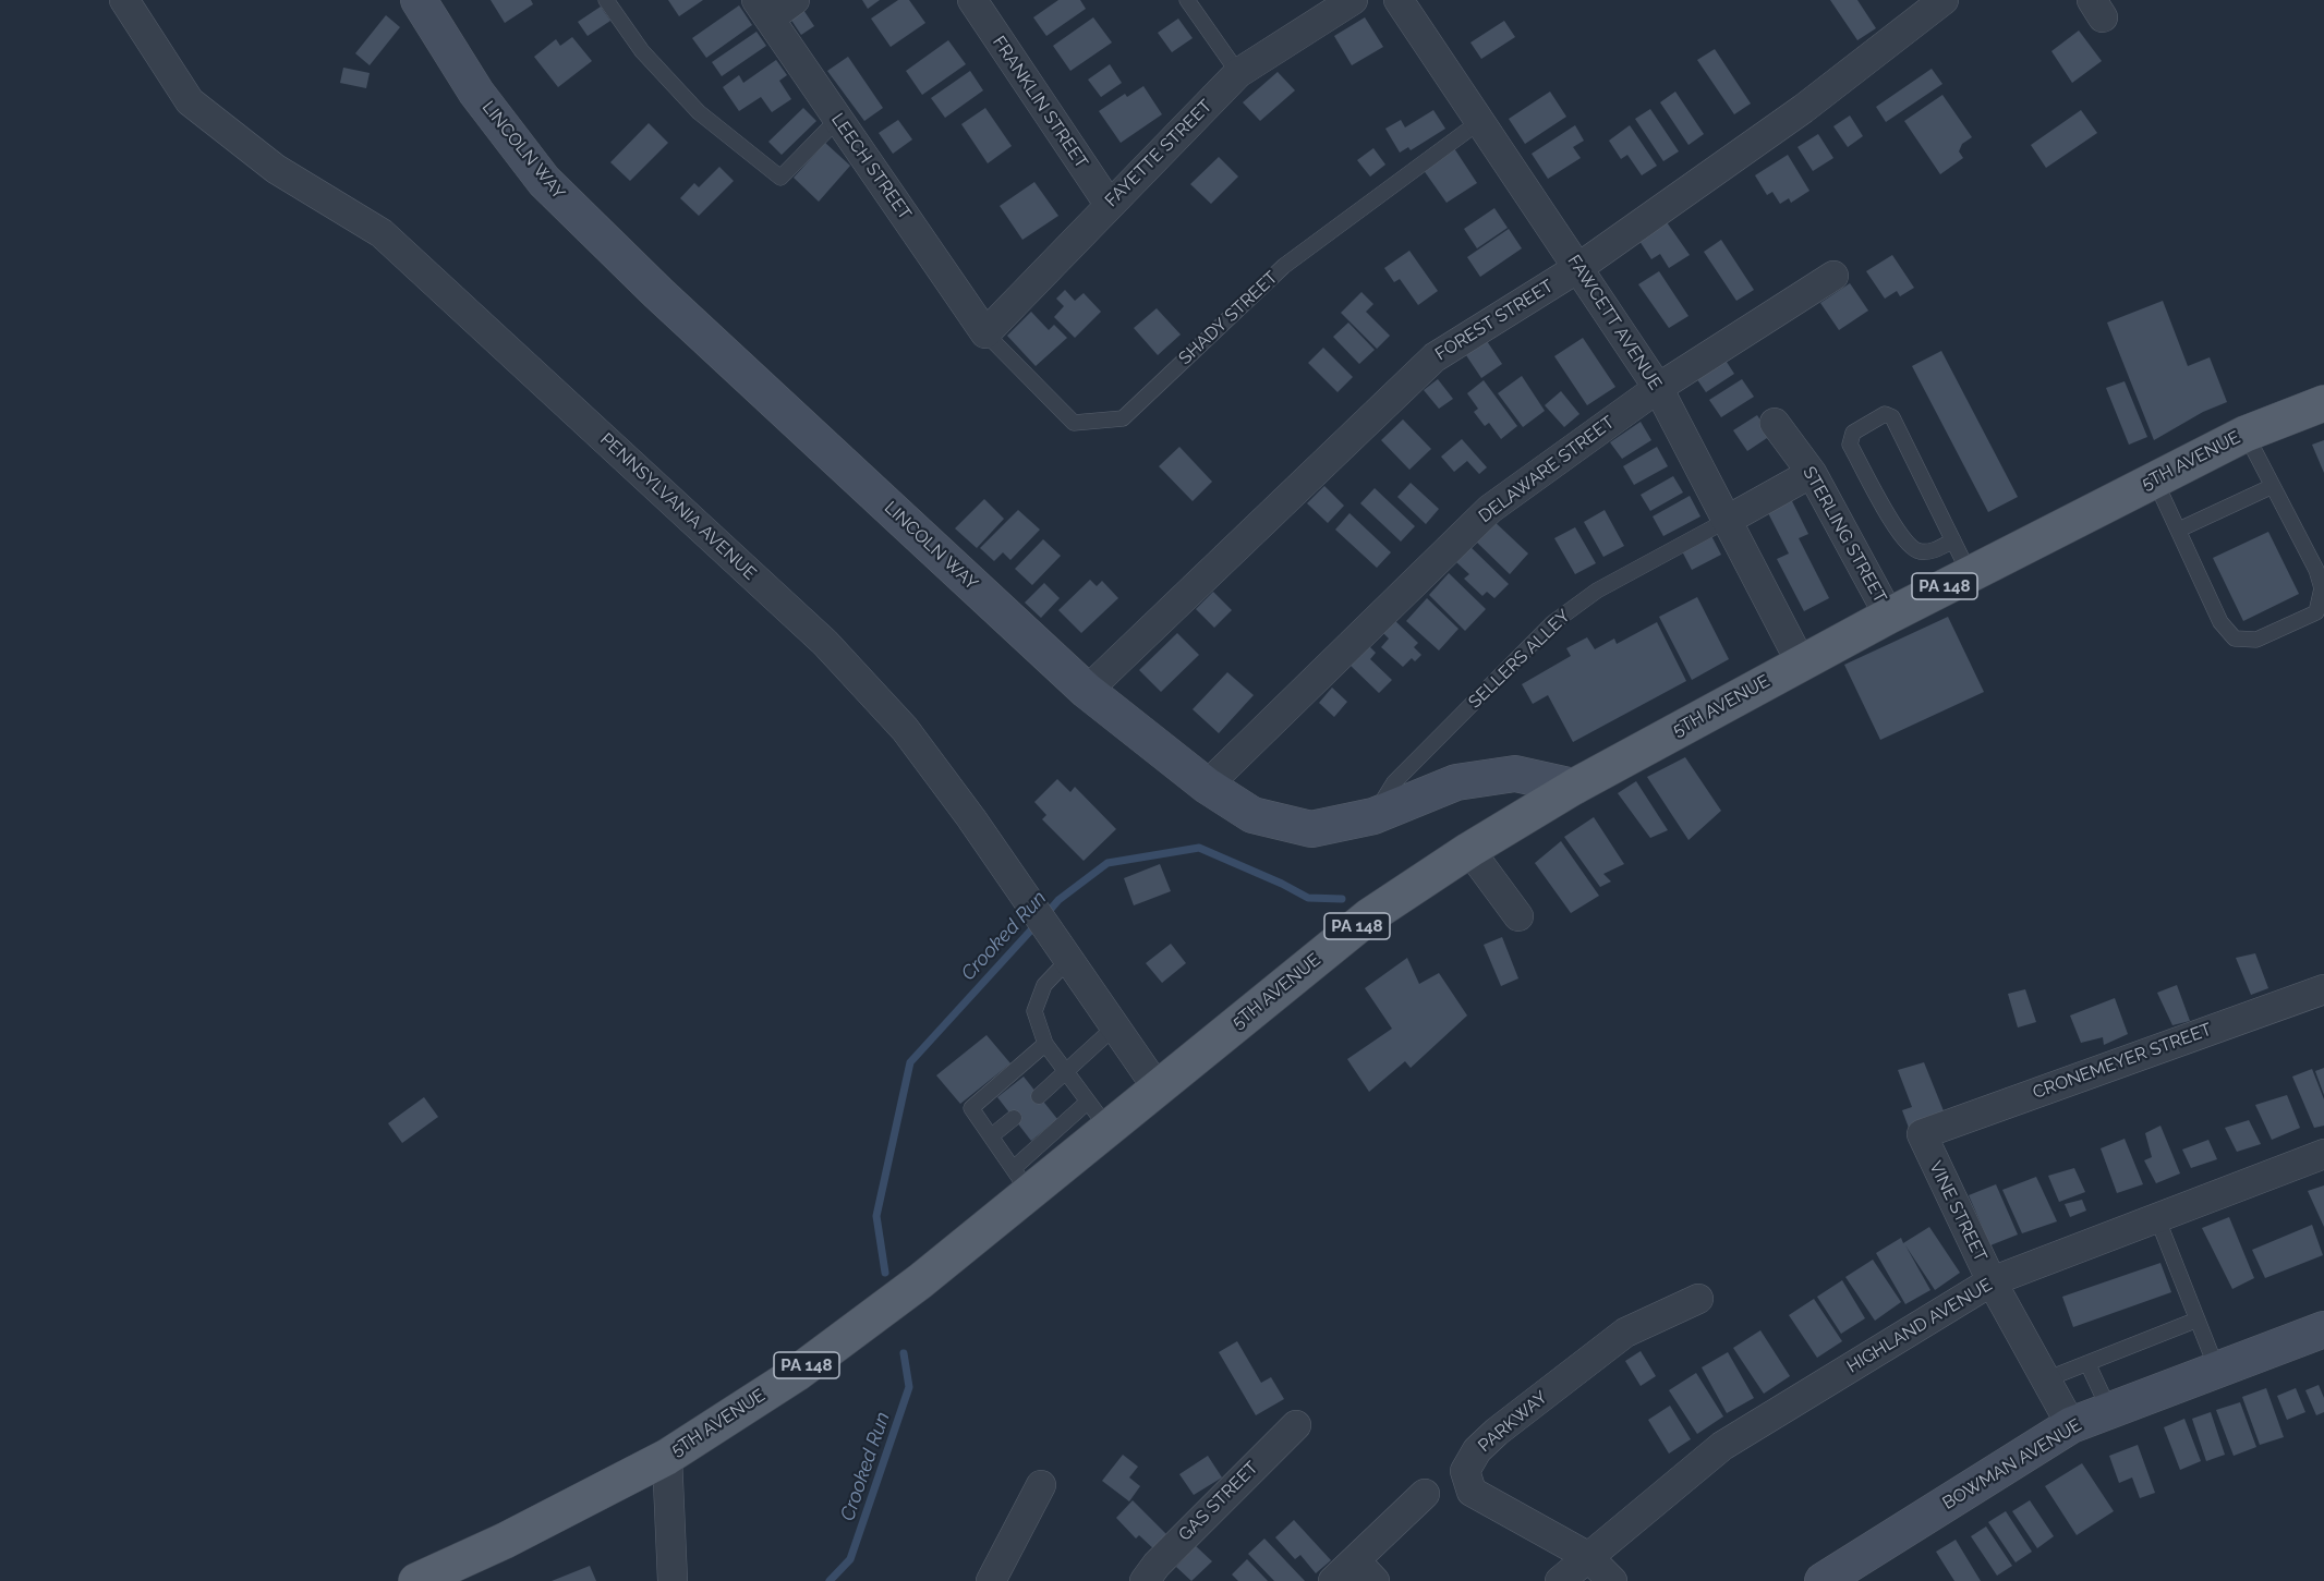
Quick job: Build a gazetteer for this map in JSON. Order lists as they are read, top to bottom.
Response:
{
  "streets": {
    "main road": [
      "LINCOLN WAY",
      "5TH AVENUE",
      "PA 148",
      "BOWMAN AVENUE"
    ],
    "street": [
      "FRANKLIN STREET",
      "FAYETTE STREET",
      "LEECH STREET",
      "FOREST STREET",
      "FAWCETT AVENUE",
      "DELAWARE STREET",
      "PENNSYLVANIA AVENUE",
      "STERLING STREET",
      "CRONEMEYER STREET",
      "VINE STREET",
      "HIGHLAND AVENUE",
      "PARKWAY",
      "GAS STREET"
    ],
    "lane": ["SHADY STREET", "SELLERS ALLEY"]
  },
  "crossings": [
    ["FRANKLIN STREET", "FAYETTE STREET"],
    ["LINCOLN WAY", "FOREST STREET"],
    ["LINCOLN WAY", "5TH AVENUE"],
    ["LINCOLN WAY", "DELAWARE STREET"],
    ["LINCOLN WAY", "SELLERS ALLEY"],
    ["FAYETTE STREET", "LEECH STREET"],
    ["FAYETTE STREET", "SHADY STREET"],
    ["LEECH STREET", "SHADY STREET"],
    ["SHADY STREET", "FAWCETT AVENUE"],
    ["FOREST STREET", "FAWCETT AVENUE"],
    ["FAWCETT AVENUE", "5TH AVENUE"],
    ["FAWCETT AVENUE", "DELAWARE STREET"],
    ["FAWCETT AVENUE", "SELLERS ALLEY"],
    ["5TH AVENUE", "PENNSYLVANIA AVENUE"],
    ["5TH AVENUE", "STERLING STREET"],
    ["CRONEMEYER STREET", "VINE STREET"],
    ["VINE STREET", "HIGHLAND AVENUE"],
    ["VINE STREET", "BOWMAN AVENUE"],
    ["HIGHLAND AVENUE", "PARKWAY"]
  ],
  "water": ["Crooked Run"]
}
